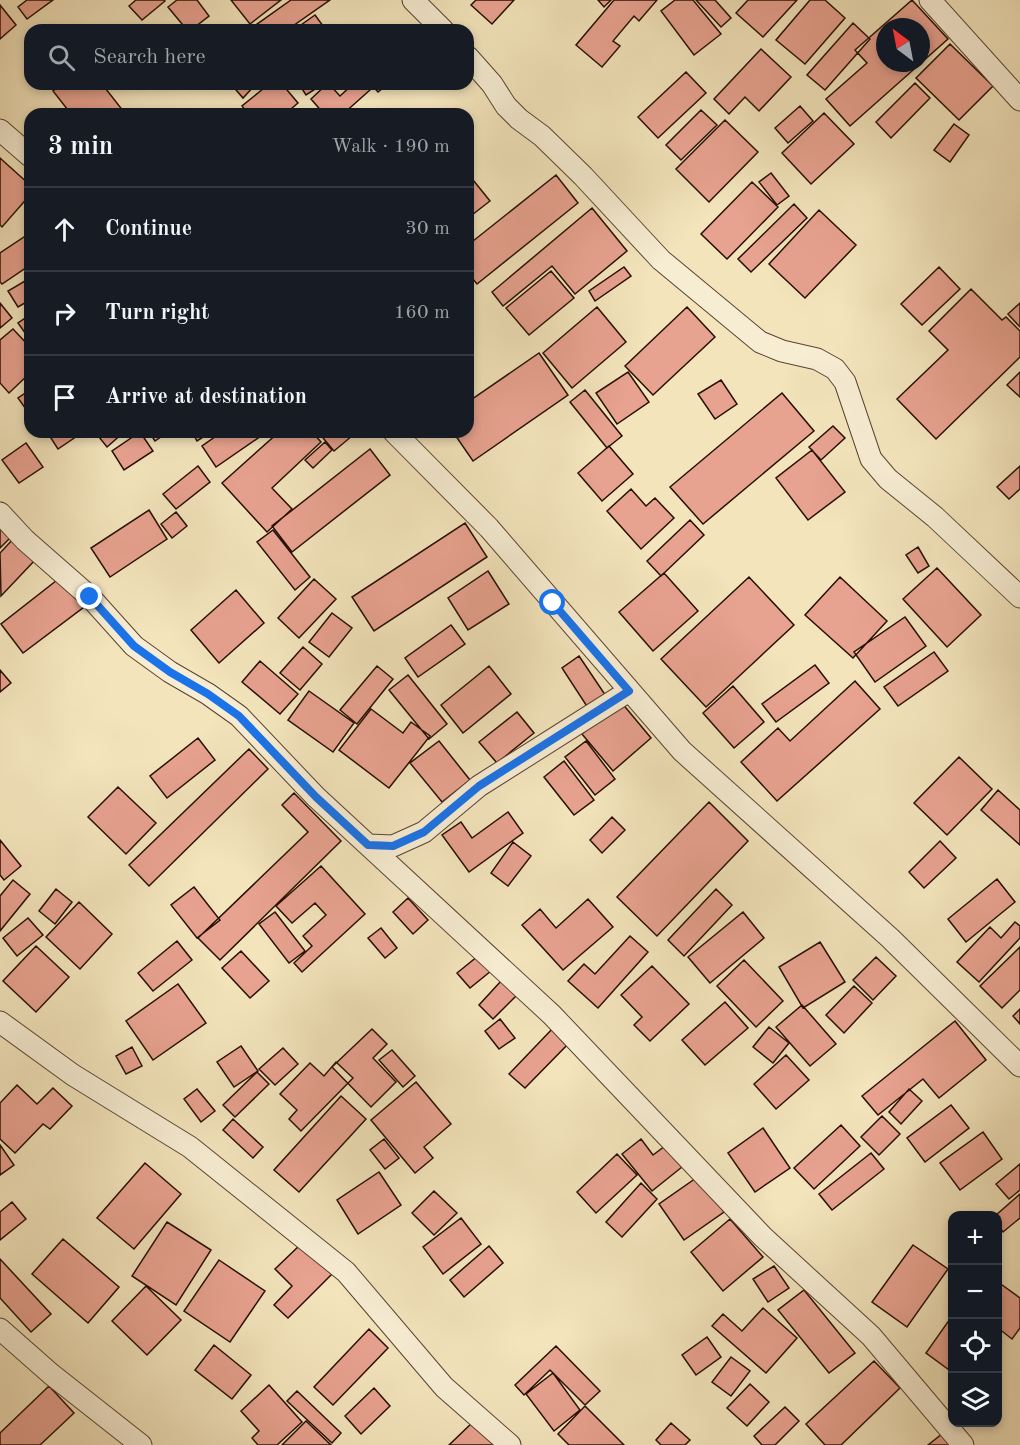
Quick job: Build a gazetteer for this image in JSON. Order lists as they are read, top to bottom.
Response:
{
  "north": "top left",
  "page": {
    "search": "Search here",
    "heading": ["3 min", "Walk · 190 m"],
    "list": [
      ["Continue", "30 m"],
      ["Turn right", "160 m"],
      "Arrive at destination"
    ],
    "map_buttons": ["+", "−"]
  }
}
